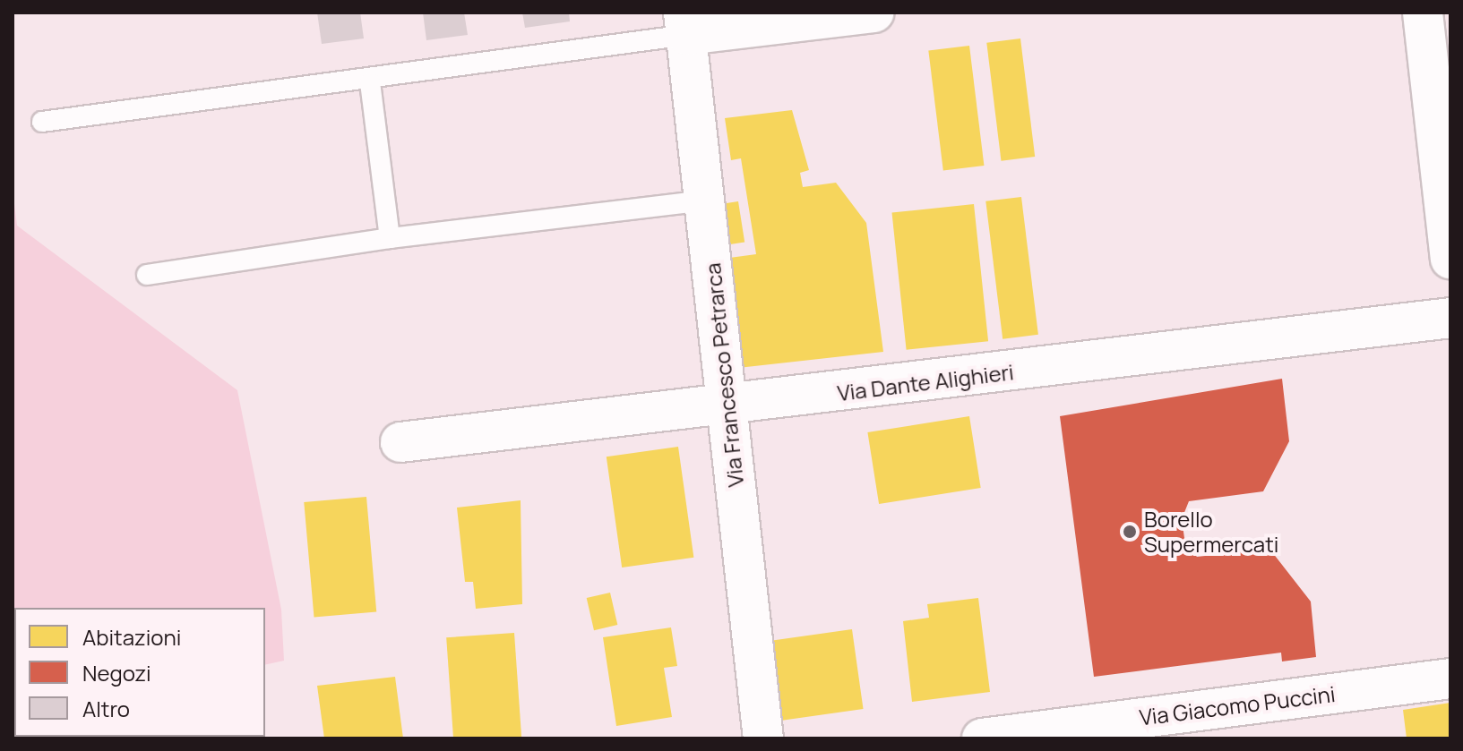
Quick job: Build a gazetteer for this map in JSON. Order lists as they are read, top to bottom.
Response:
{
  "streets": {
    "street": ["Via Francesco Petrarca", "Via Dante Alighieri", "Via Giacomo Puccini"]
  },
  "crossings": [
    ["Via Francesco Petrarca", "Via Dante Alighieri"]
  ],
  "places": ["Borello Supermercati"],
  "legend": ["Abitazioni", "Negozi", "Altro"]
}
